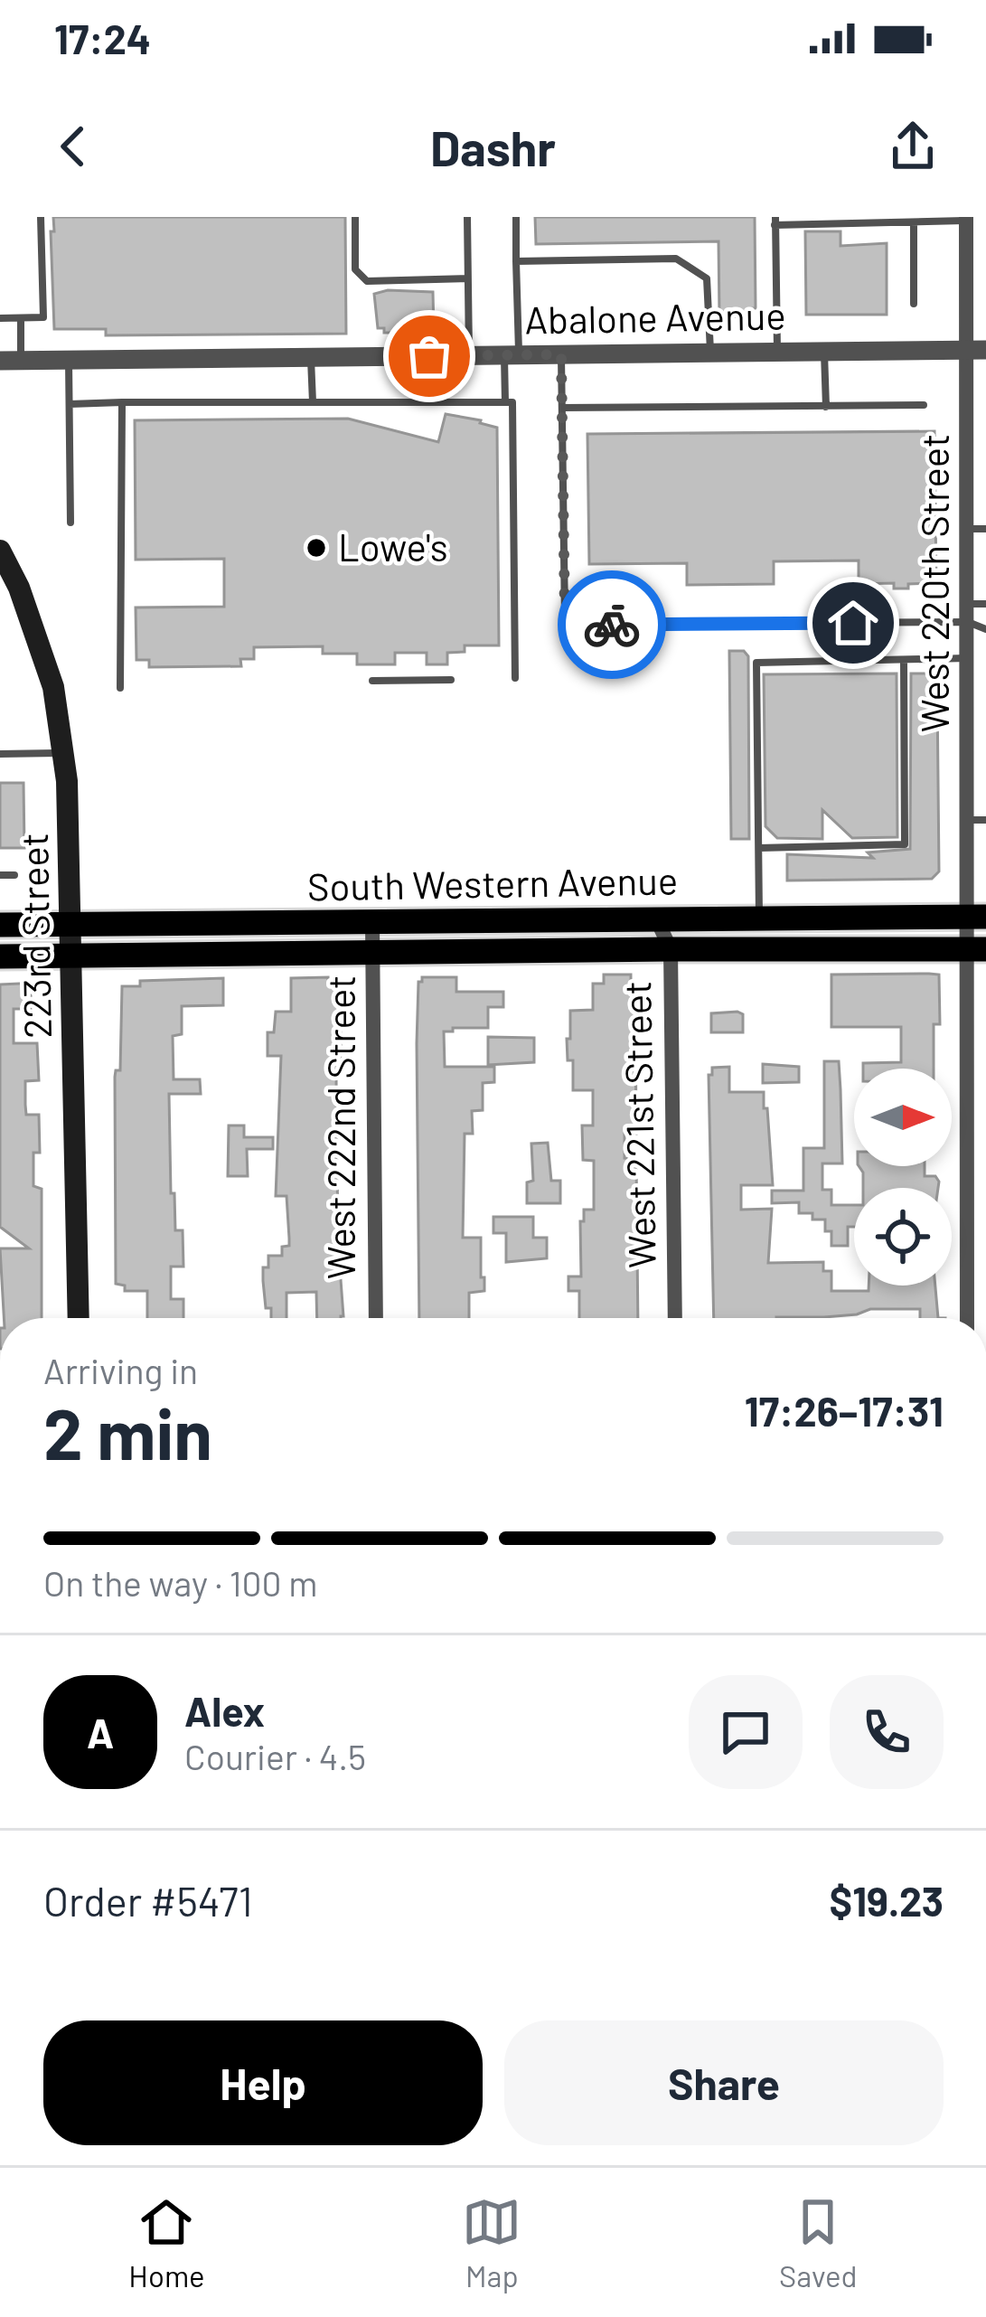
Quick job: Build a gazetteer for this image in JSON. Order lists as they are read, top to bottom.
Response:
{
  "streets": {
    "main road": ["South Western Avenue", "223rd Street"],
    "street": [
      "Abalone Avenue",
      "West 220th Street",
      "West 221st Street",
      "West 222nd Street"
    ]
  },
  "crossings": [
    ["Abalone Avenue", "West 220th Street"],
    ["West 220th Street", "South Western Avenue"],
    ["South Western Avenue", "223rd Street"],
    ["South Western Avenue", "West 221st Street"],
    ["South Western Avenue", "West 222nd Street"]
  ],
  "places": ["Lowe's"],
  "north": "right",
  "page": {
    "status": "17:24",
    "header": "Dashr",
    "heading": ["2 min", "Arriving in", "17:26–17:31"],
    "panel": [
      "Alex",
      "Courier · 4.5",
      "Order #5471",
      "$19.23"
    ],
    "bar": "On the way · 100 m",
    "round": "A",
    "buttons": ["Help", "Share"],
    "tabs": ["Home", "Map", "Saved"]
  }
}
